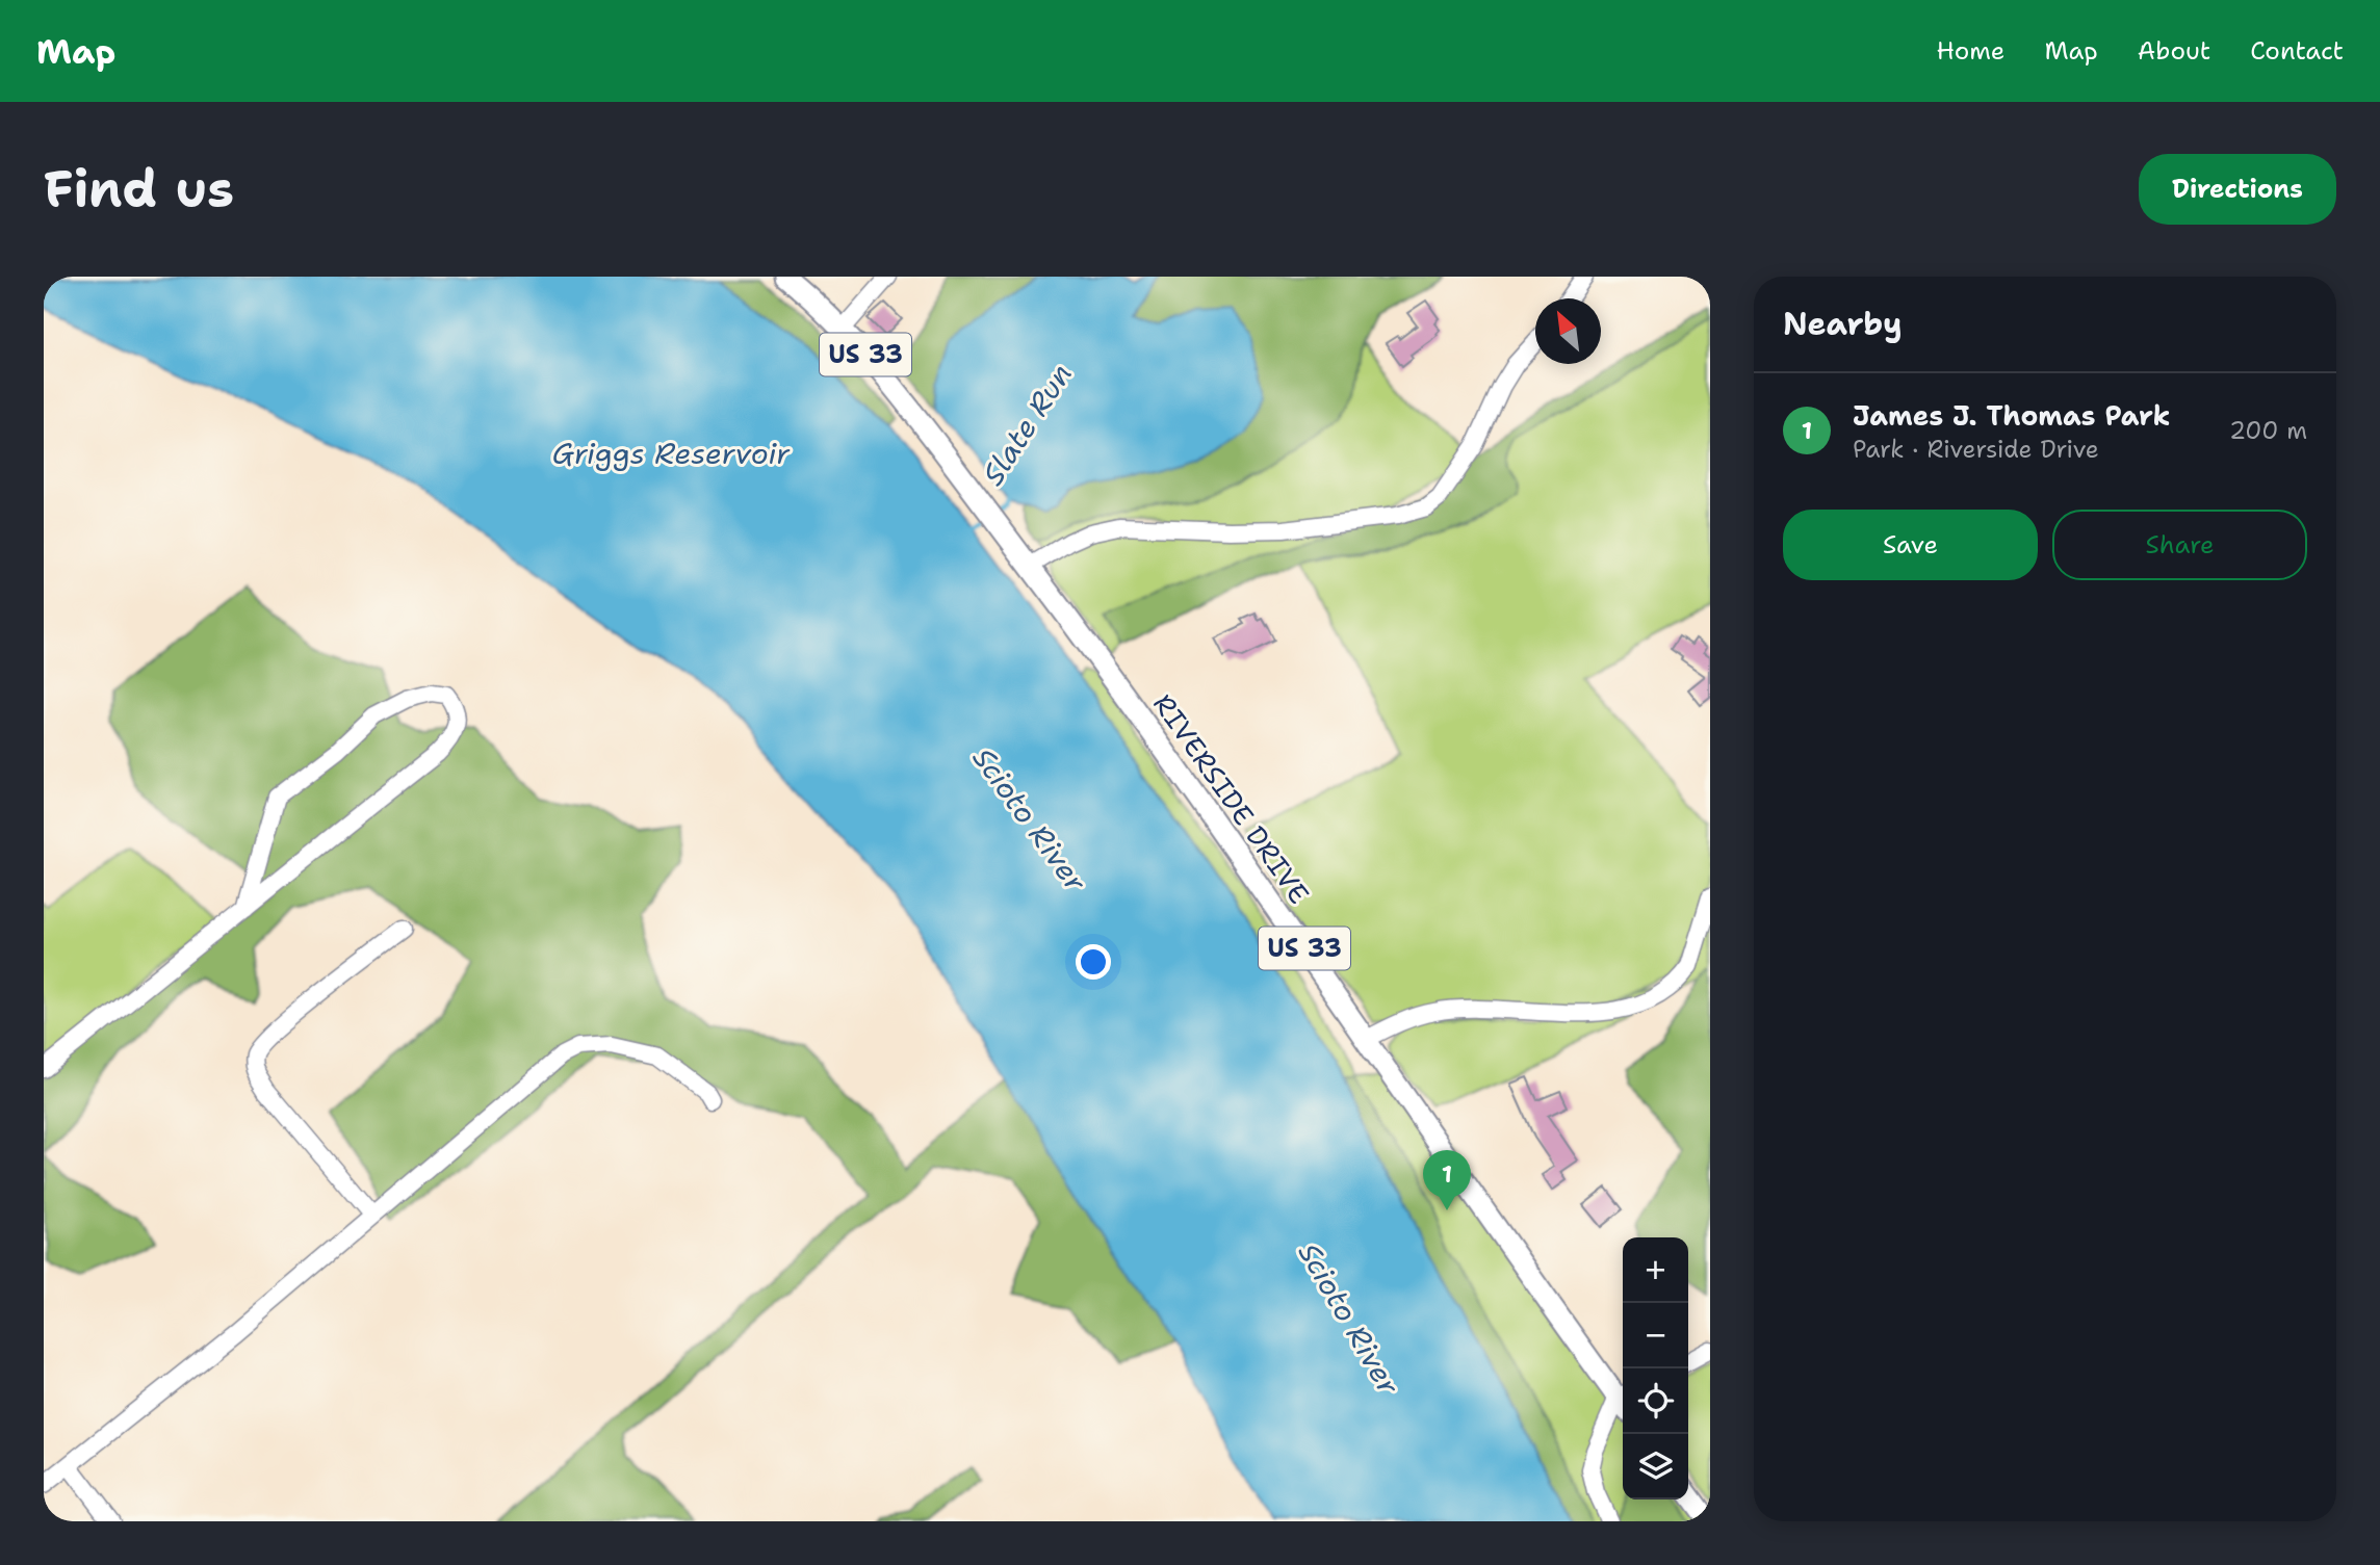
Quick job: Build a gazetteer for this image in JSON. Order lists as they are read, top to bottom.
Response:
{
  "streets": {
    "main road": ["US 33", "RIVERSIDE DRIVE"]
  },
  "water": ["Slate Run", "Griggs Reservoir", "Scioto River"],
  "north": "top left",
  "page": {
    "header": "Map",
    "nav": [
      "Home",
      "Map",
      "About",
      "Contact"
    ],
    "buttons": [
      "Directions",
      ["Save", "Share"]
    ],
    "title": "Find us",
    "heading": "Nearby",
    "list": [
      {
        "mark": "1",
        "name": "James J. Thomas Park",
        "note": "Park · Riverside Drive",
        "value": "200 m"
      }
    ],
    "pins": "1",
    "map_buttons": ["+", "−"]
  }
}
